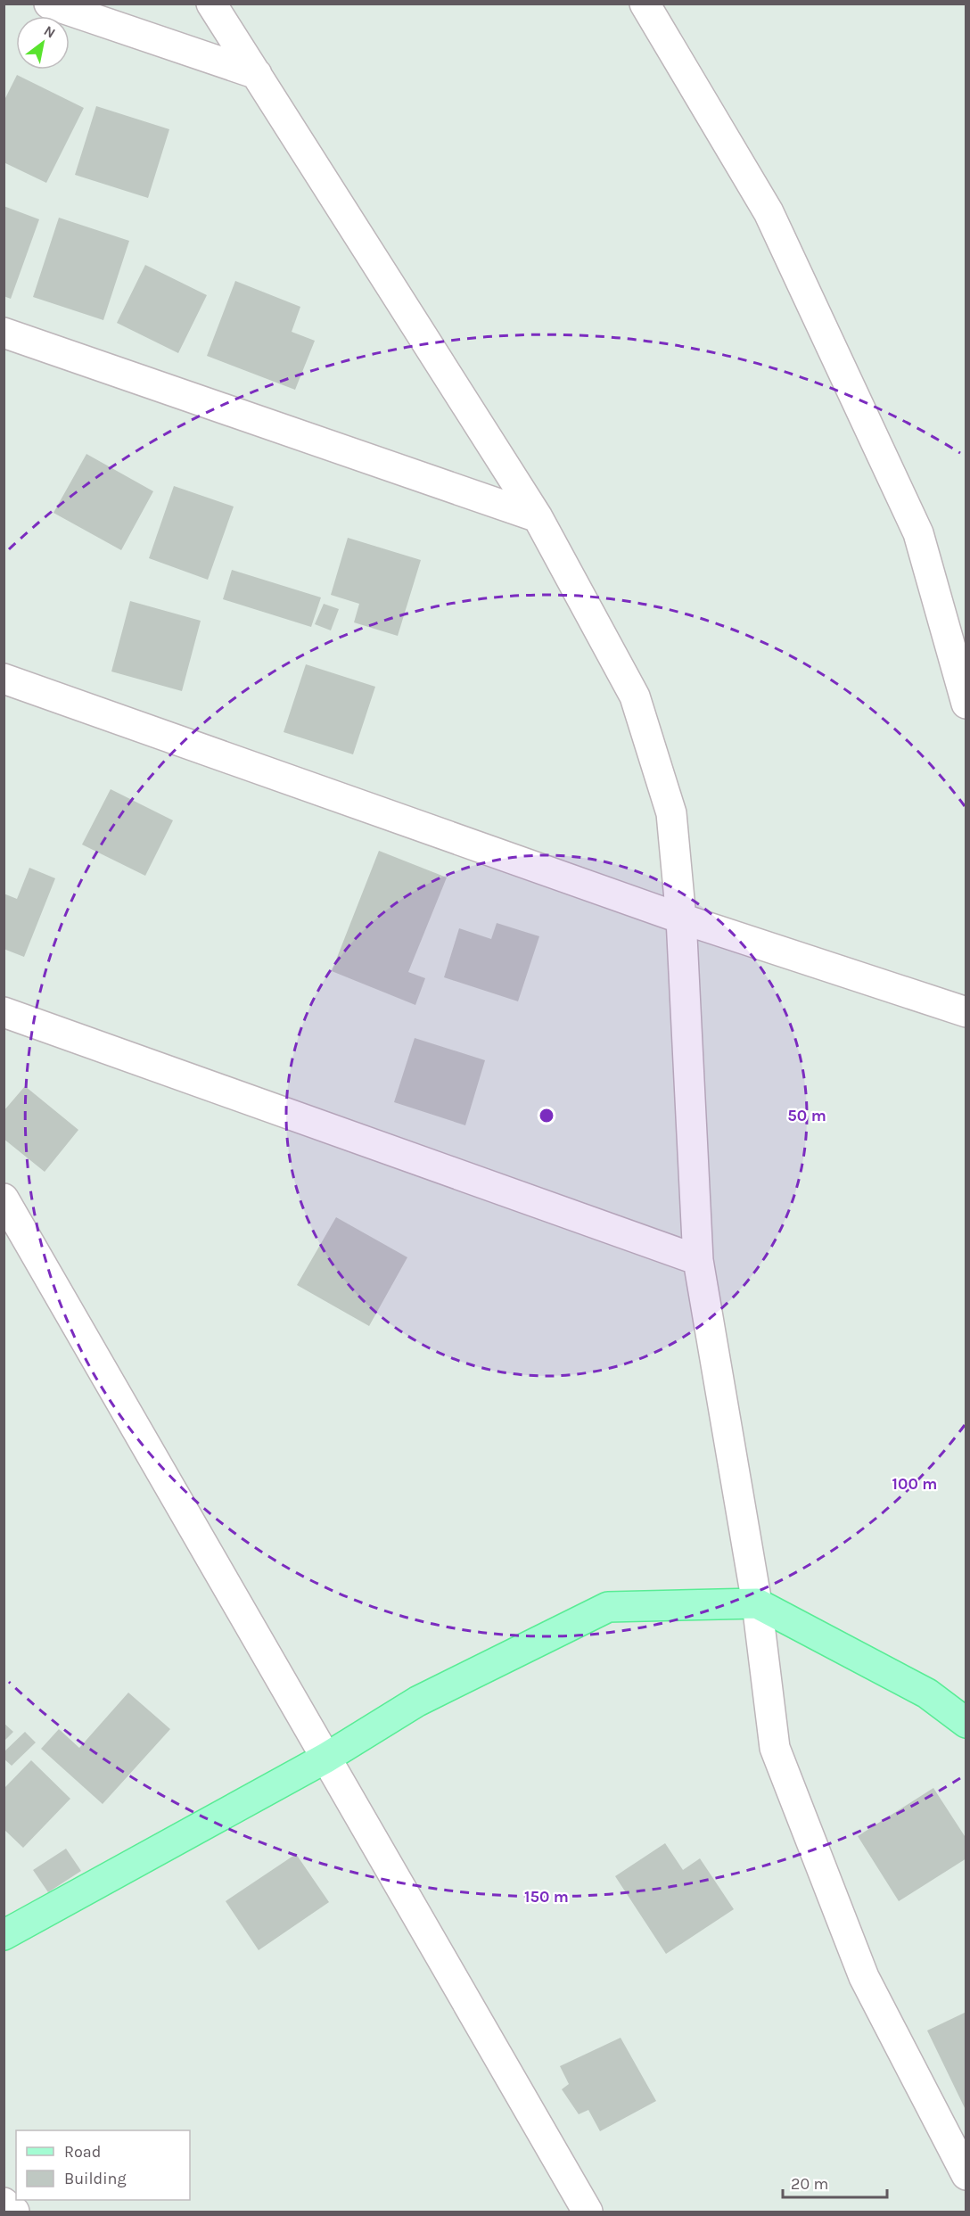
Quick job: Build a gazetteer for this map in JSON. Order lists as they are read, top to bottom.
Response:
{
  "legend": ["Road", "Building"],
  "scale_bar": "20 m",
  "north": "top right",
  "rings": ["50 m", "100 m", "150 m"]
}
